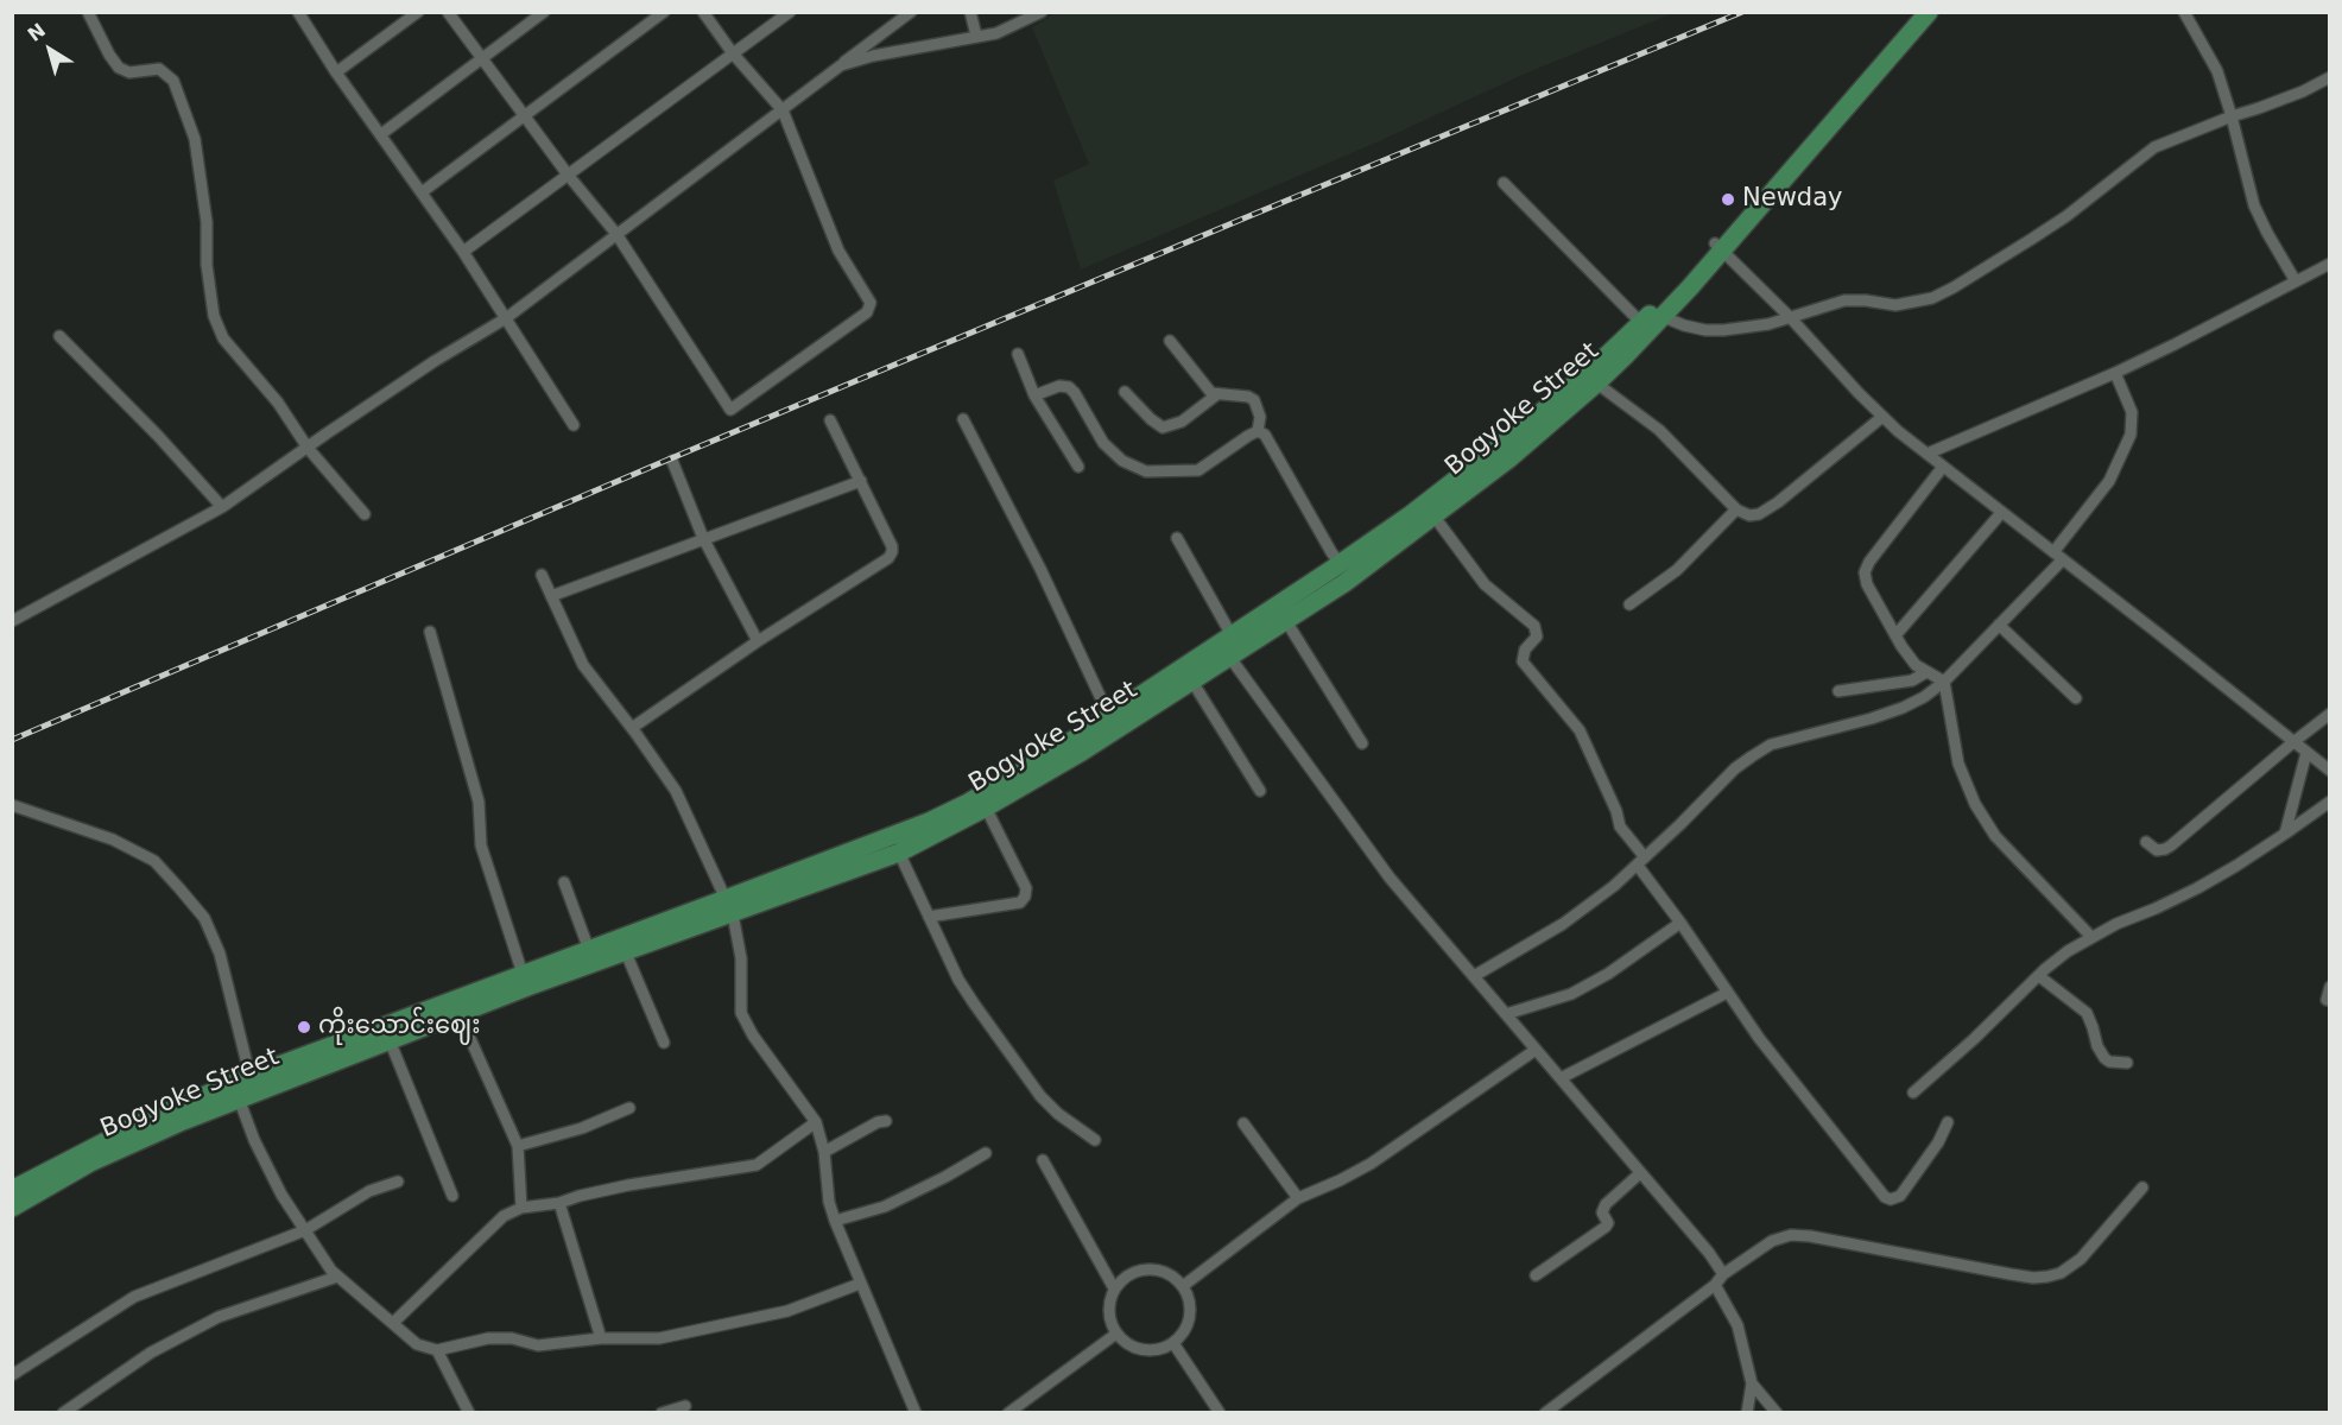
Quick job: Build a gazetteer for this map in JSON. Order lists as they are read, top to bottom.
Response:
{
  "streets": {
    "main road": ["Bogyoke Street"]
  },
  "places": ["Newday", "ကိုးသောင်းဈေး"],
  "north": "top left"
}
